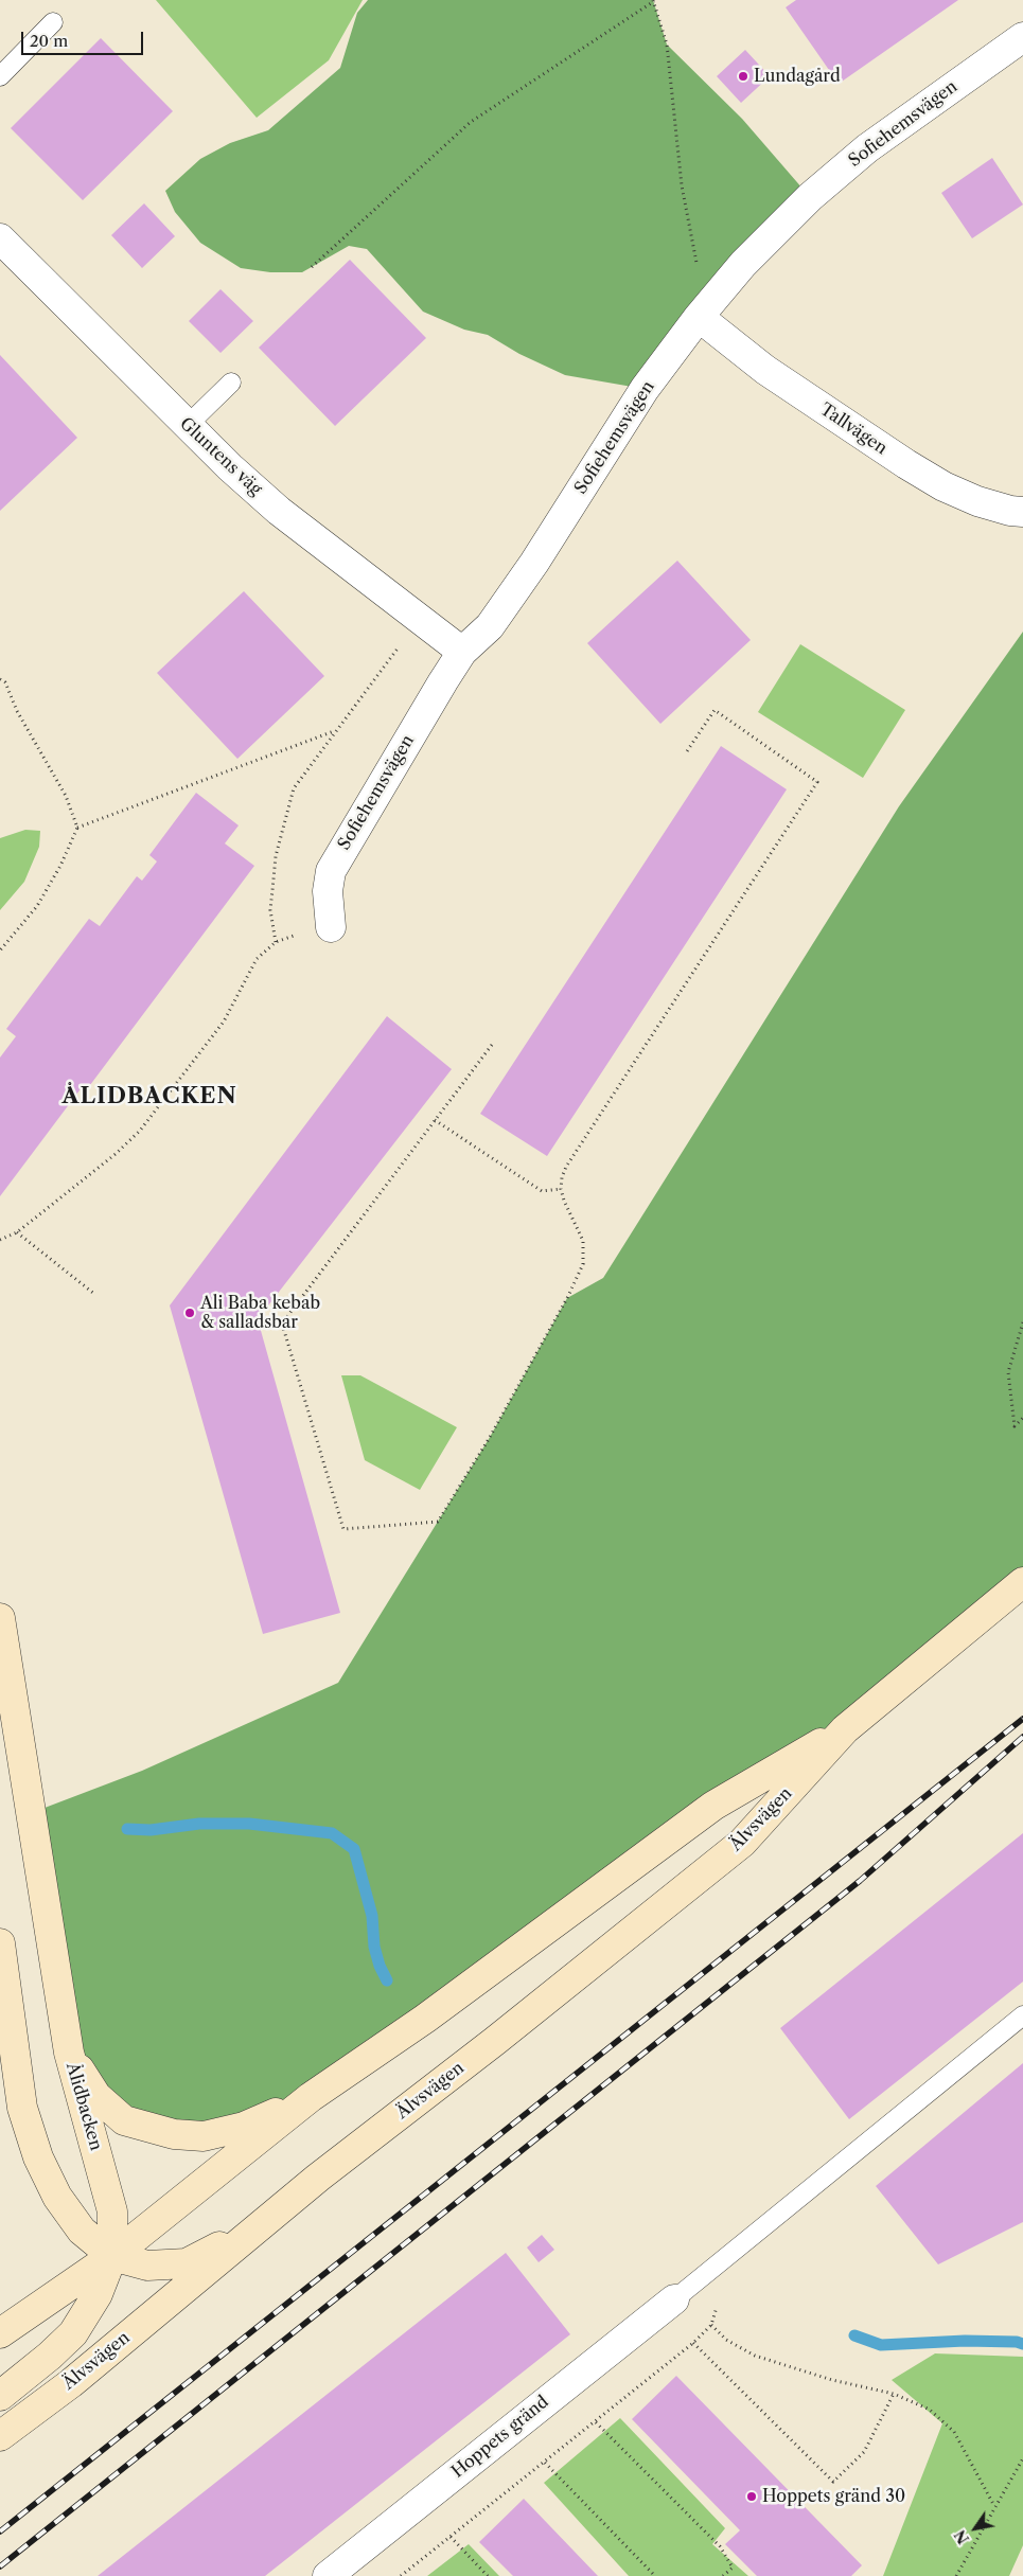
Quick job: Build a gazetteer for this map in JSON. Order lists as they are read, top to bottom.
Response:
{
  "streets": {
    "main road": ["Älvsvägen", "Ålidbacken"],
    "street": [
      "Sofiehemsvägen",
      "Tallvägen",
      "Gluntens väg",
      "Hoppets gränd"
    ]
  },
  "crossings": [
    ["Sofiehemsvägen", "Tallvägen"],
    ["Sofiehemsvägen", "Gluntens väg"],
    ["Älvsvägen", "Ålidbacken"]
  ],
  "districts": ["ÅLIDBACKEN"],
  "places": ["Lundagård", "Ali Baba kebab & salladsbar", "Hoppets gränd 30"],
  "scale_bar": "20 m",
  "north": "bottom left"
}
